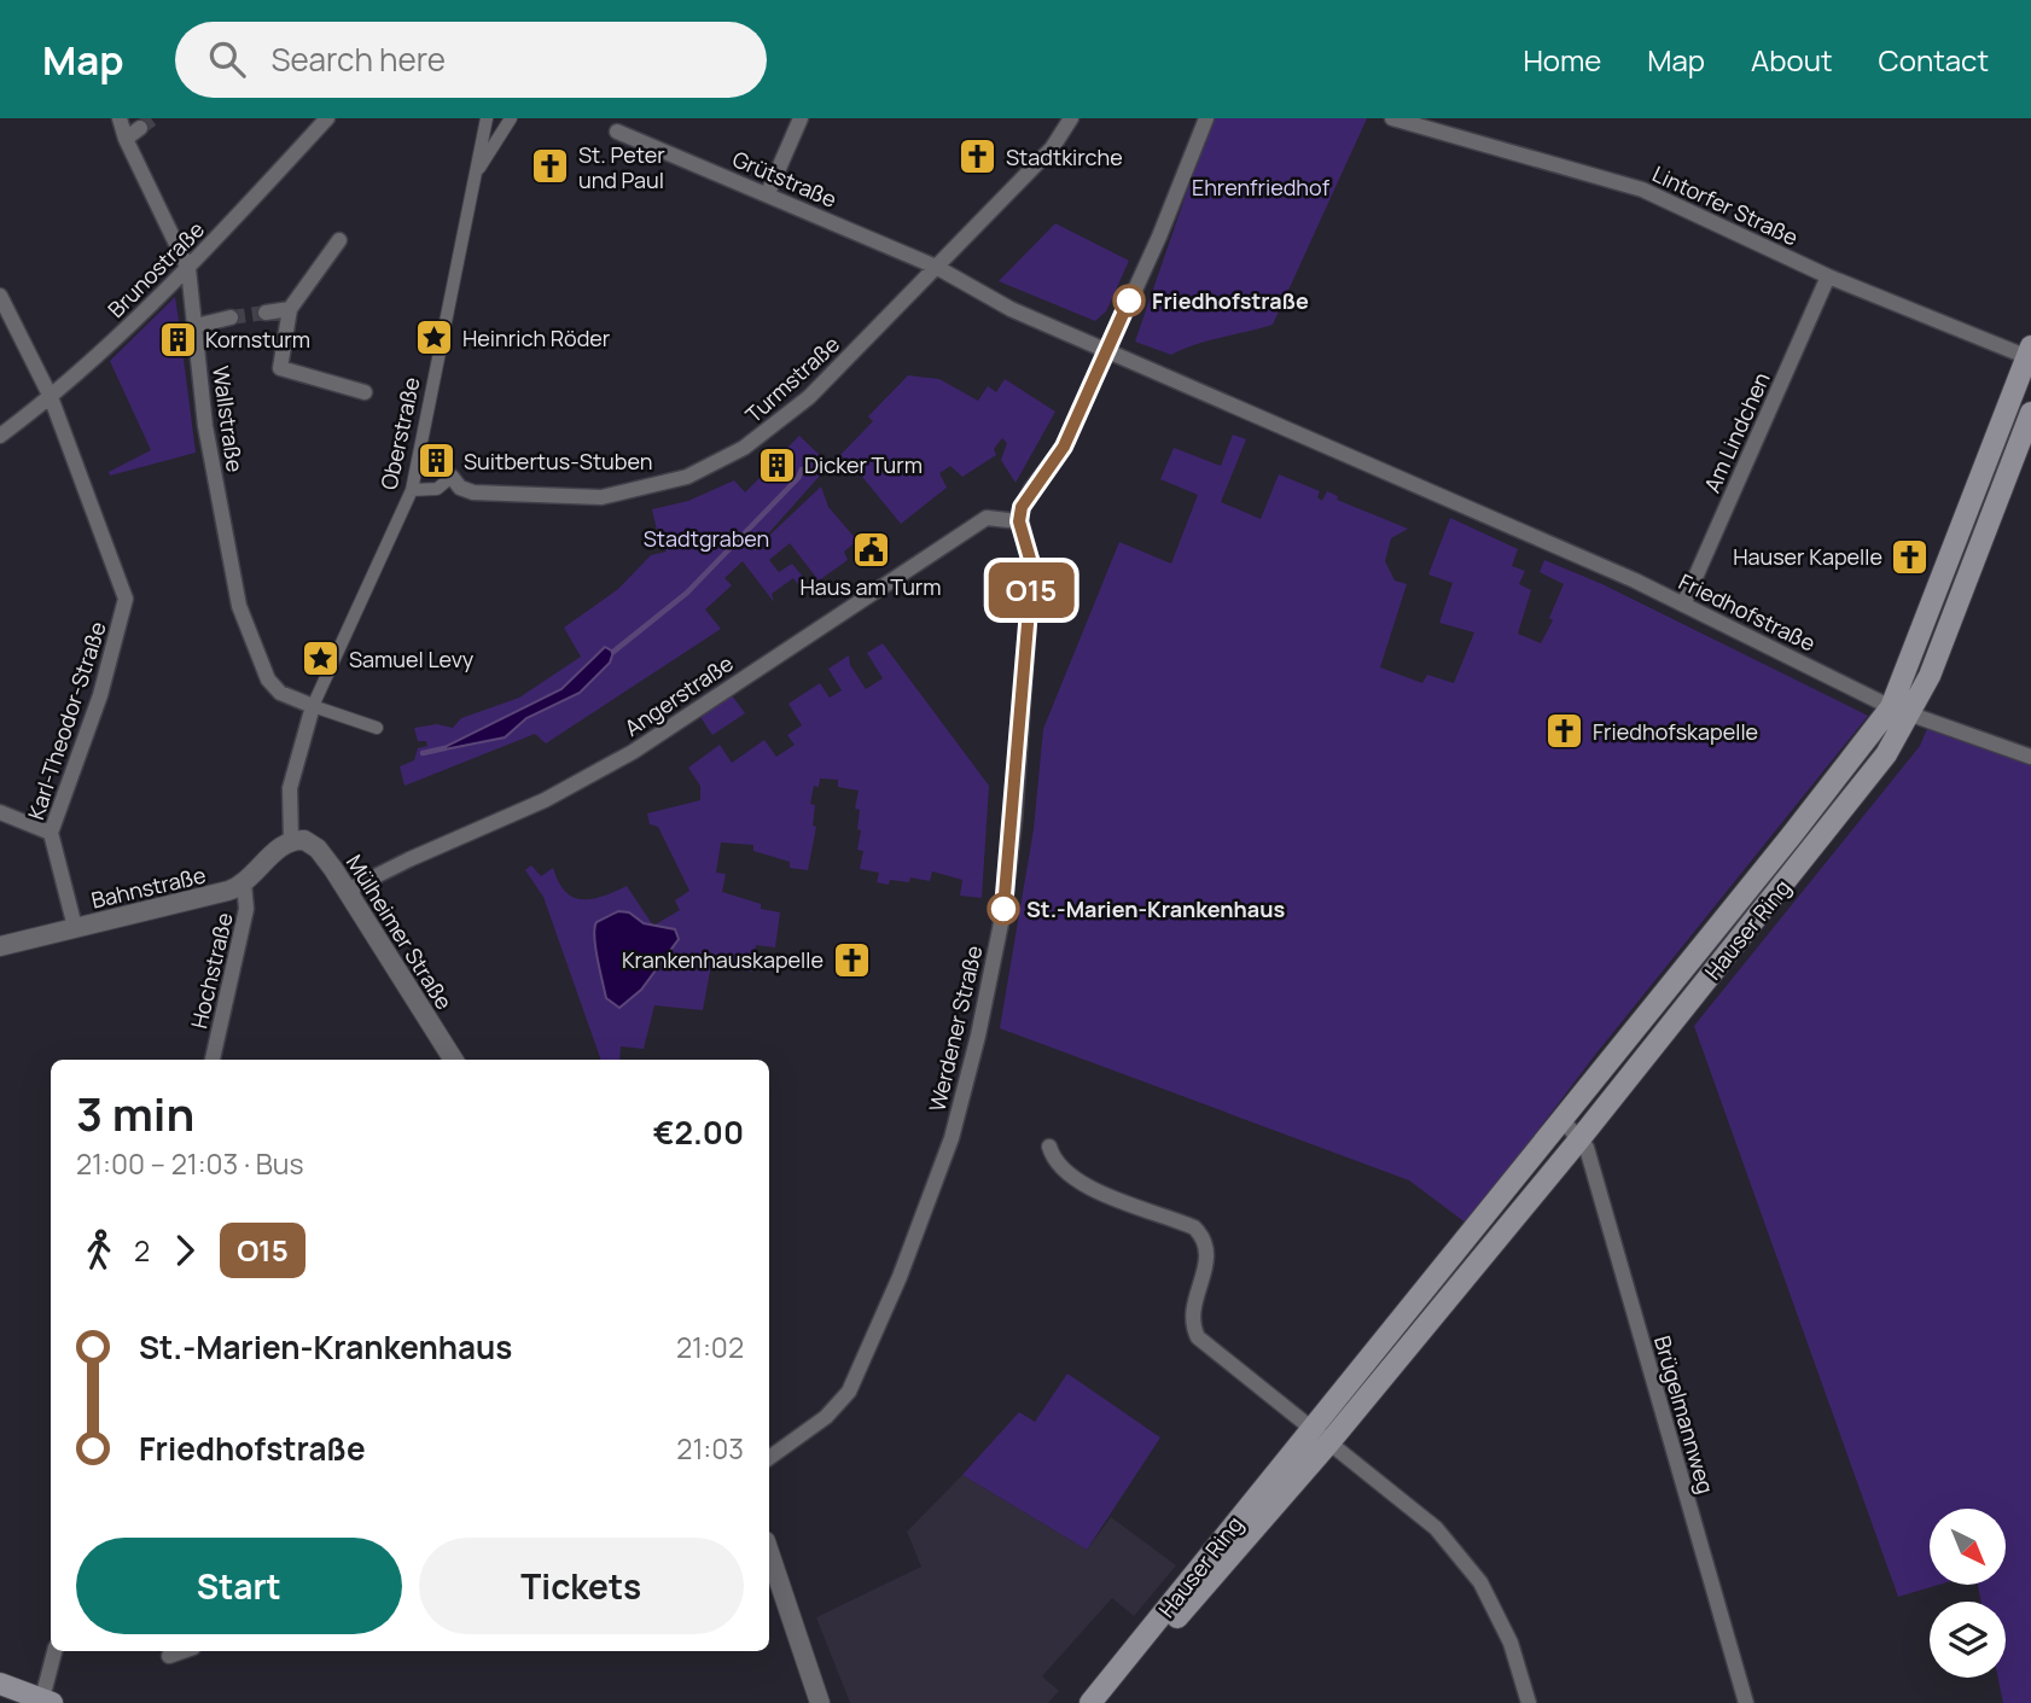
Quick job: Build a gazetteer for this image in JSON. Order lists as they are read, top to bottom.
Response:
{
  "streets": {
    "main road": ["Hauser Ring"],
    "street": [
      "Grütstraße",
      "Lintorfer Straße",
      "Brunostraße",
      "Turmstraße",
      "Wallstraße",
      "Am Lindchen",
      "Oberstraße",
      "Friedhofstraße",
      "Angerstraße",
      "Karl-Theodor-Straße",
      "Bahnstraße",
      "Mülheimer Straße",
      "Hochstraße",
      "Werdener Straße",
      "Brügelmannweg"
    ]
  },
  "crossings": [
    ["Grütstraße", "Turmstraße"],
    ["Grütstraße", "Friedhofstraße"],
    ["Lintorfer Straße", "Am Lindchen"],
    ["Lintorfer Straße", "Hauser Ring"],
    ["Brunostraße", "Wallstraße"],
    ["Brunostraße", "Karl-Theodor-Straße"],
    ["Turmstraße", "Oberstraße"],
    ["Turmstraße", "Friedhofstraße"],
    ["Wallstraße", "Oberstraße"],
    ["Am Lindchen", "Friedhofstraße"],
    ["Oberstraße", "Bahnstraße"],
    ["Oberstraße", "Mülheimer Straße"],
    ["Friedhofstraße", "Hauser Ring"],
    ["Angerstraße", "Mülheimer Straße"],
    ["Angerstraße", "Werdener Straße"],
    ["Karl-Theodor-Straße", "Bahnstraße"],
    ["Bahnstraße", "Mülheimer Straße"],
    ["Bahnstraße", "Hochstraße"],
    ["Hauser Ring", "Brügelmannweg"]
  ],
  "parks": ["Ehrenfriedhof", "Stadtgraben"],
  "places": {
    "church": [
      "Stadtkirche",
      "St. Peter und Paul",
      "Hauser Kapelle",
      "Friedhofskapelle",
      "Krankenhauskapelle"
    ],
    "other": ["Friedhofstraße", "St.-Marien-Krankenhaus"],
    "place": ["Heinrich Röder", "Samuel Levy"],
    "building": ["Kornsturm", "Suitbertus-Stuben", "Dicker Turm"],
    "public building": ["Haus am Turm"]
  },
  "lines": ["bus line O15"],
  "north": "bottom right",
  "page": {
    "header": "Map",
    "search": "Search here",
    "nav": [
      "Home",
      "Map",
      "About",
      "Contact"
    ],
    "on_map": "O15",
    "heading": ["3 min", "21:00 – 21:03 · Bus", "€2.00"],
    "legs": ["2", "O15"],
    "list": [
      {
        "name": "St.-Marien-Krankenhaus",
        "value": "21:02"
      },
      {
        "name": "Friedhofstraße",
        "value": "21:03"
      }
    ],
    "buttons": ["Start", "Tickets"]
  }
}
